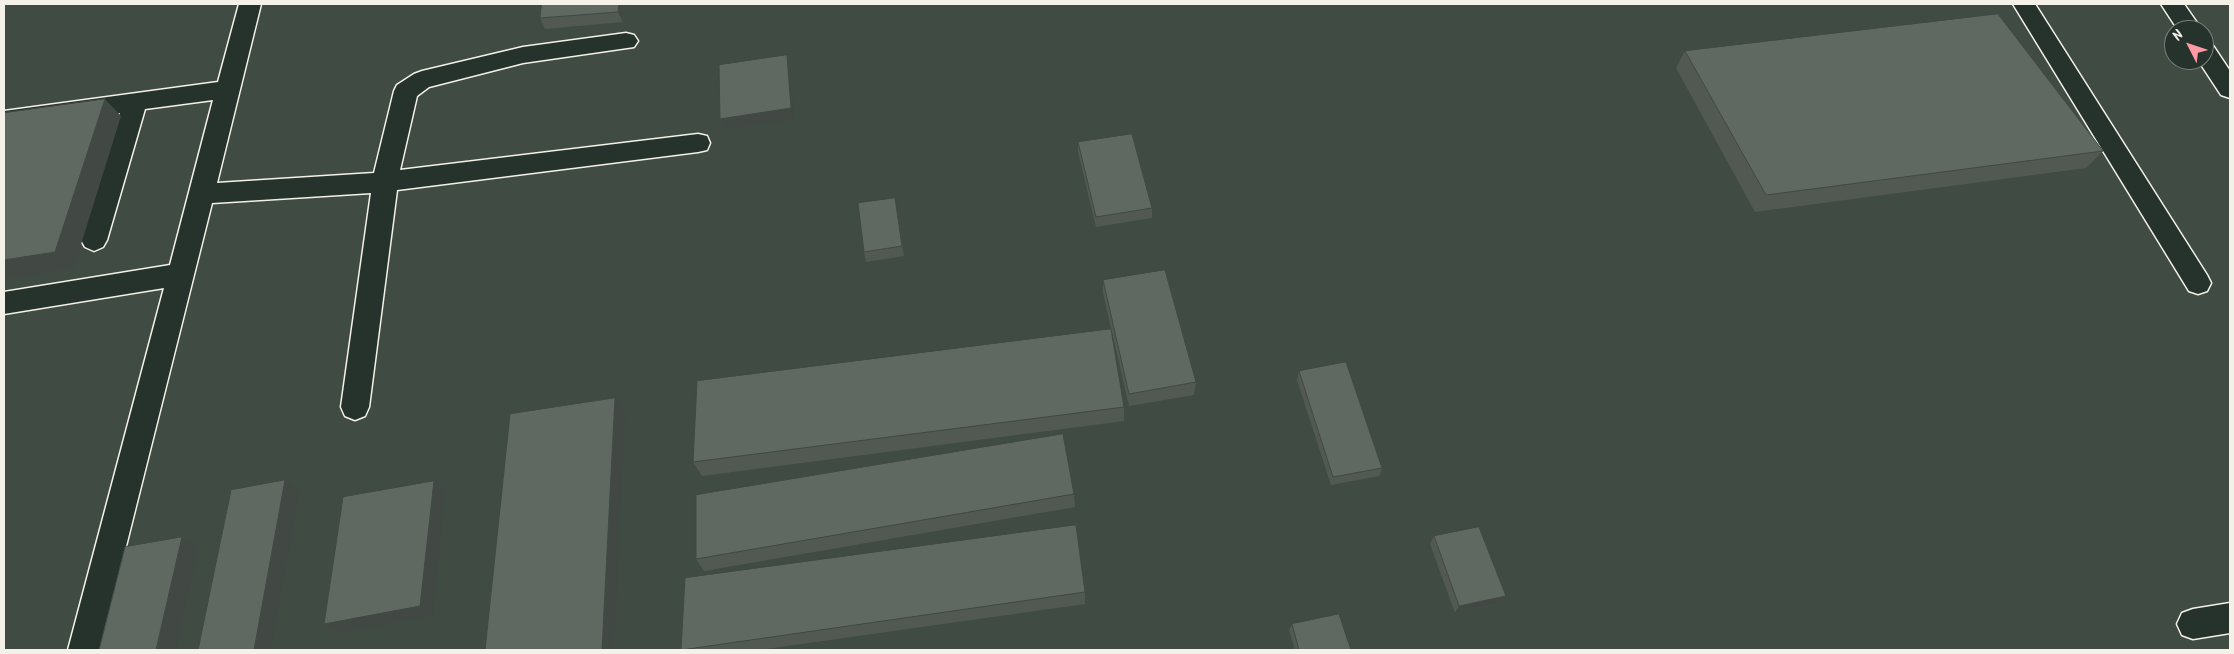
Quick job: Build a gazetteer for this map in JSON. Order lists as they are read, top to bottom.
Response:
{
  "north": "top left"
}
